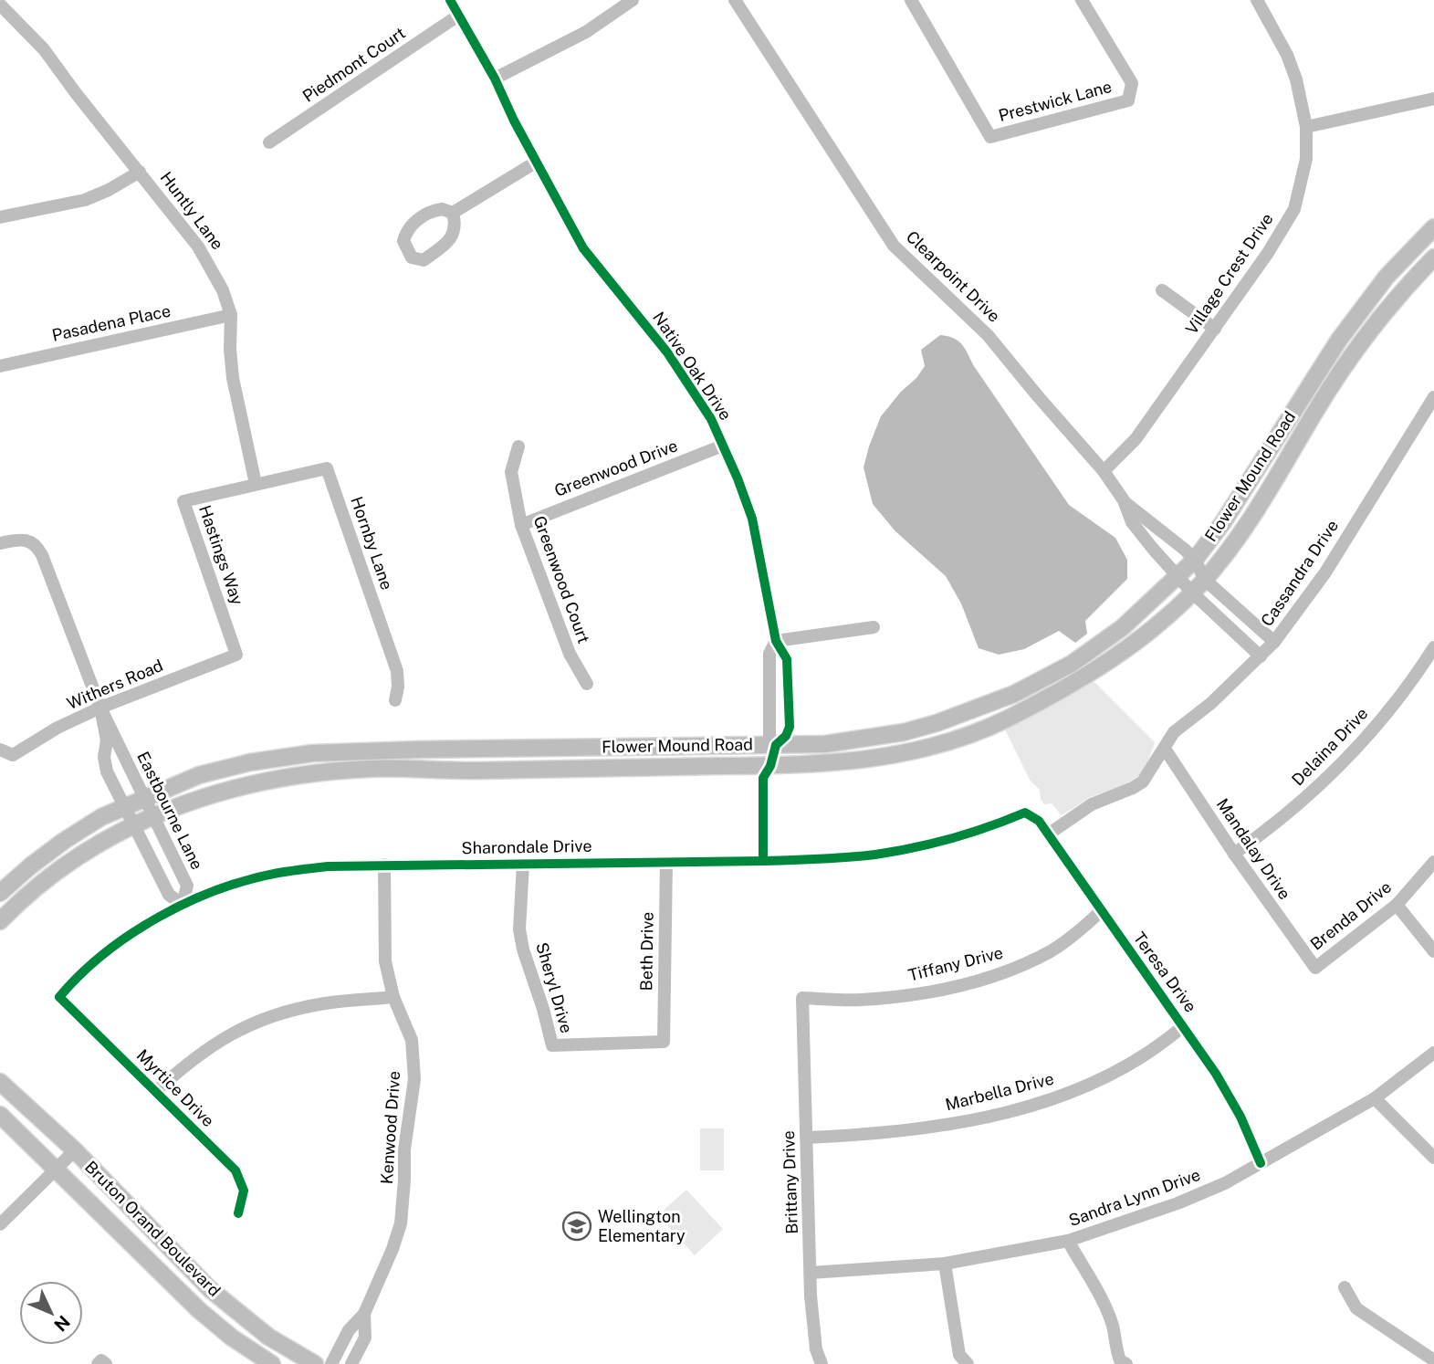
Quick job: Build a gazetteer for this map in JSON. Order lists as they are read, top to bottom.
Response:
{
  "streets": {
    "main road": ["Flower Mound Road", "Bruton Orand Boulevard"],
    "street": [
      "Piedmont Court",
      "Prestwick Lane",
      "Huntly Lane",
      "Village Crest Drive",
      "Clearpoint Drive",
      "Pasadena Place",
      "Native Oak Drive",
      "Greenwood Drive",
      "Hornby Lane",
      "Hastings Way",
      "Cassandra Drive",
      "Greenwood Court",
      "Withers Road",
      "Delaina Drive",
      "Eastbourne Lane",
      "Sharondale Drive",
      "Mandalay Drive",
      "Brenda Drive",
      "Beth Drive",
      "Tiffany Drive",
      "Teresa Drive",
      "Sheryl Drive",
      "Myrtice Drive",
      "Marbella Drive",
      "Kenwood Drive",
      "Brittany Drive",
      "Sandra Lynn Drive"
    ]
  },
  "crossings": [
    ["Piedmont Court", "Native Oak Drive"],
    ["Huntly Lane", "Pasadena Place"],
    ["Huntly Lane", "Hornby Lane"],
    ["Huntly Lane", "Hastings Way"],
    ["Village Crest Drive", "Clearpoint Drive"],
    ["Clearpoint Drive", "Flower Mound Road"],
    ["Clearpoint Drive", "Cassandra Drive"],
    ["Native Oak Drive", "Greenwood Drive"],
    ["Native Oak Drive", "Flower Mound Road"],
    ["Native Oak Drive", "Sharondale Drive"],
    ["Greenwood Drive", "Greenwood Court"],
    ["Flower Mound Road", "Eastbourne Lane"],
    ["Hornby Lane", "Hastings Way"],
    ["Hastings Way", "Withers Road"],
    ["Cassandra Drive", "Mandalay Drive"],
    ["Cassandra Drive", "Teresa Drive"],
    ["Withers Road", "Eastbourne Lane"],
    ["Delaina Drive", "Mandalay Drive"],
    ["Eastbourne Lane", "Sharondale Drive"],
    ["Sharondale Drive", "Beth Drive"],
    ["Sharondale Drive", "Teresa Drive"],
    ["Sharondale Drive", "Sheryl Drive"],
    ["Sharondale Drive", "Myrtice Drive"],
    ["Sharondale Drive", "Kenwood Drive"],
    ["Mandalay Drive", "Brenda Drive"],
    ["Beth Drive", "Sheryl Drive"],
    ["Tiffany Drive", "Teresa Drive"],
    ["Tiffany Drive", "Brittany Drive"],
    ["Teresa Drive", "Marbella Drive"],
    ["Teresa Drive", "Sandra Lynn Drive"],
    ["Marbella Drive", "Brittany Drive"],
    ["Brittany Drive", "Sandra Lynn Drive"]
  ],
  "places": {
    "school or university": ["Wellington Elementary"]
  },
  "north": "bottom right"
}
